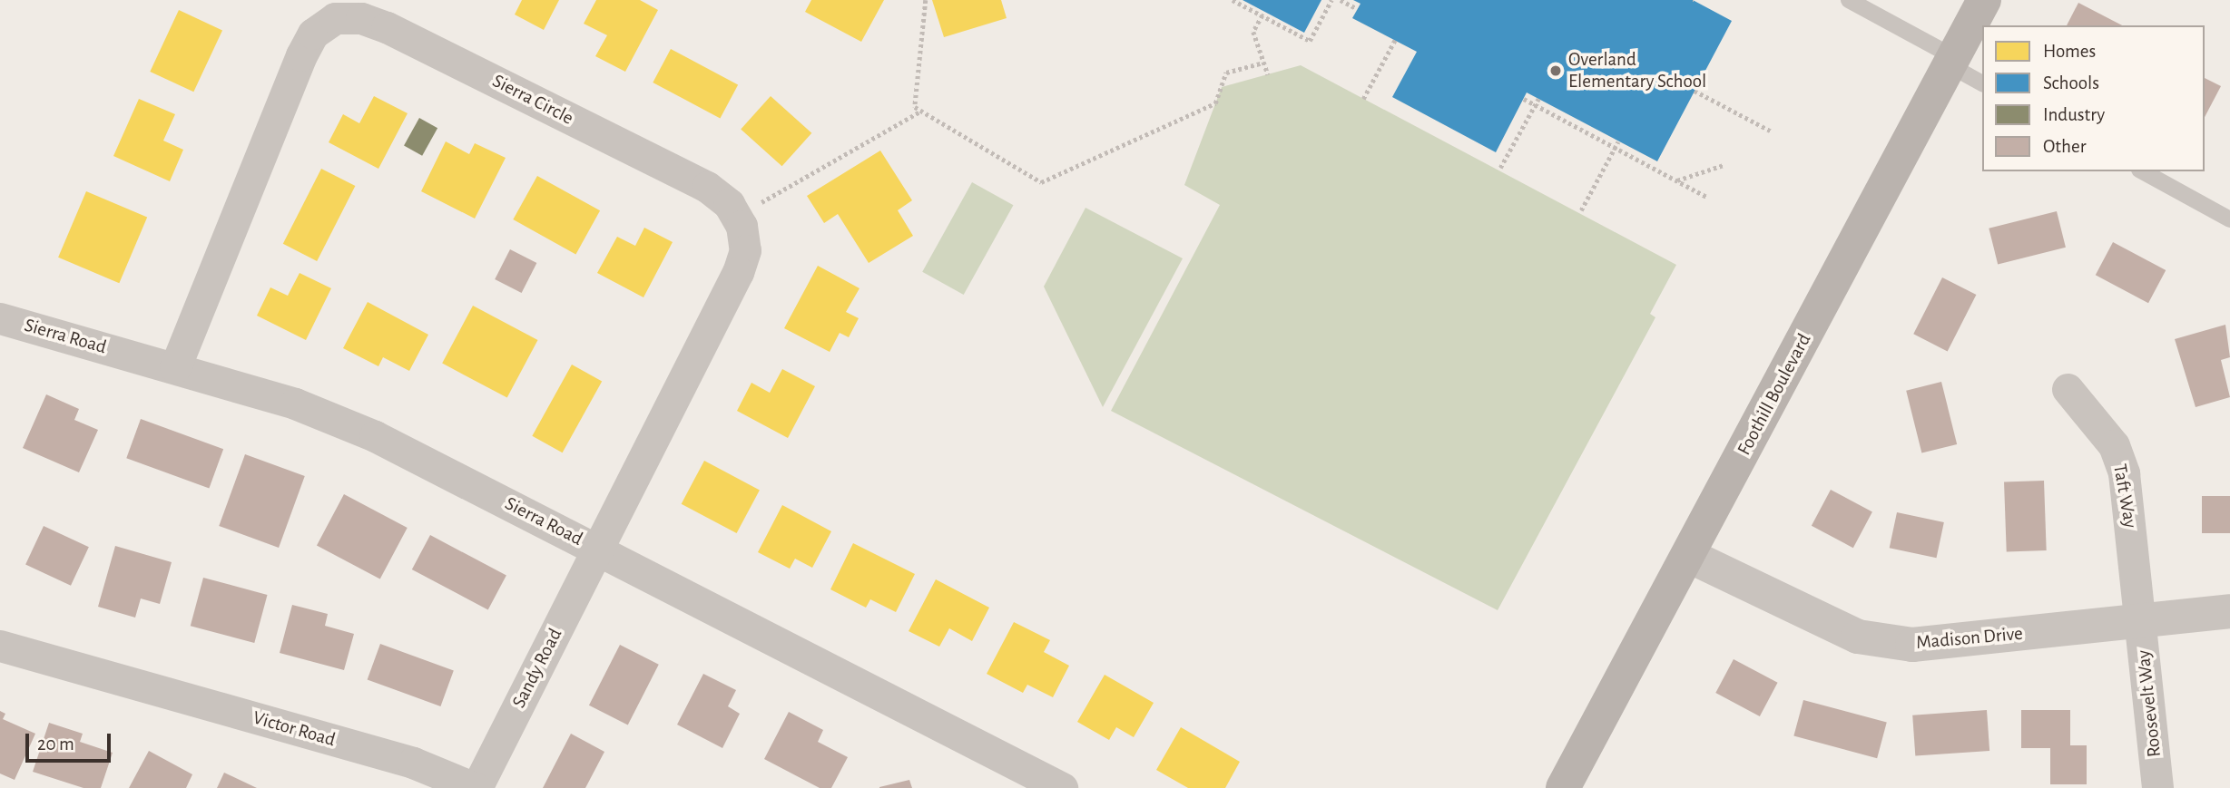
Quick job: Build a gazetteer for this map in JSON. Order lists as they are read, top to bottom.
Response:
{
  "streets": {
    "main road": ["Foothill Boulevard"],
    "street": [
      "Sierra Circle",
      "Sierra Road",
      "Taft Way",
      "Madison Drive",
      "Sandy Road",
      "Roosevelt Way",
      "Victor Road"
    ]
  },
  "crossings": [
    ["Sierra Circle", "Sierra Road"],
    ["Sierra Circle", "Sandy Road"],
    ["Sierra Road", "Sandy Road"],
    ["Foothill Boulevard", "Madison Drive"],
    ["Taft Way", "Madison Drive"],
    ["Taft Way", "Roosevelt Way"],
    ["Madison Drive", "Roosevelt Way"],
    ["Sandy Road", "Victor Road"]
  ],
  "places": ["Overland Elementary School"],
  "legend": [
    "Homes",
    "Schools",
    "Industry",
    "Other"
  ],
  "scale_bar": "20 m"
}
